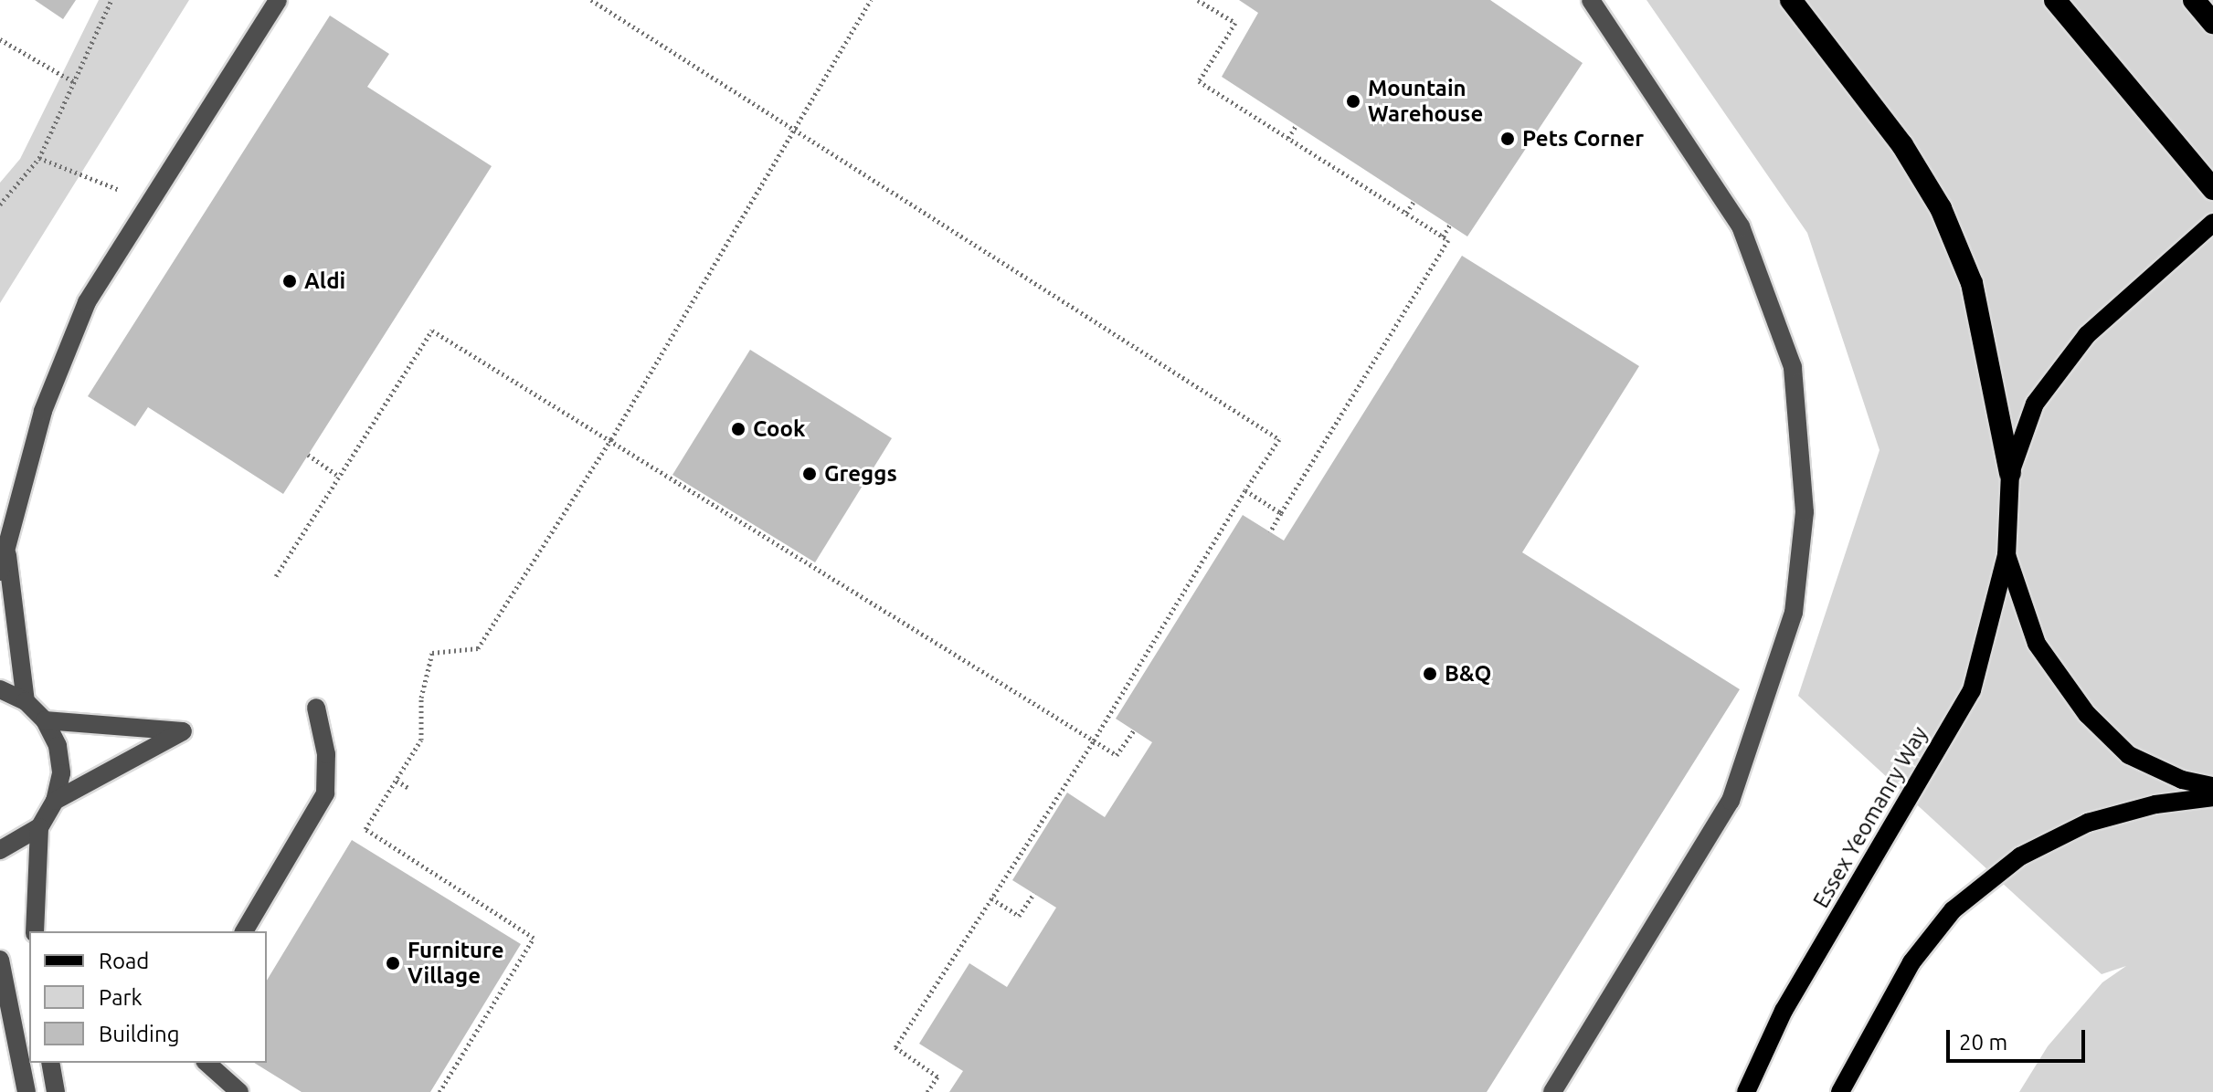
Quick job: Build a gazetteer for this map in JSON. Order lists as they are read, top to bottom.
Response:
{
  "streets": {
    "main road": ["Essex Yeomanry Way"]
  },
  "places": [
    "Mountain Warehouse",
    "Pets Corner",
    "Aldi",
    "Cook",
    "Greggs",
    "B&Q",
    "Furniture Village"
  ],
  "legend": ["Road", "Park", "Building"],
  "scale_bar": "20 m"
}
